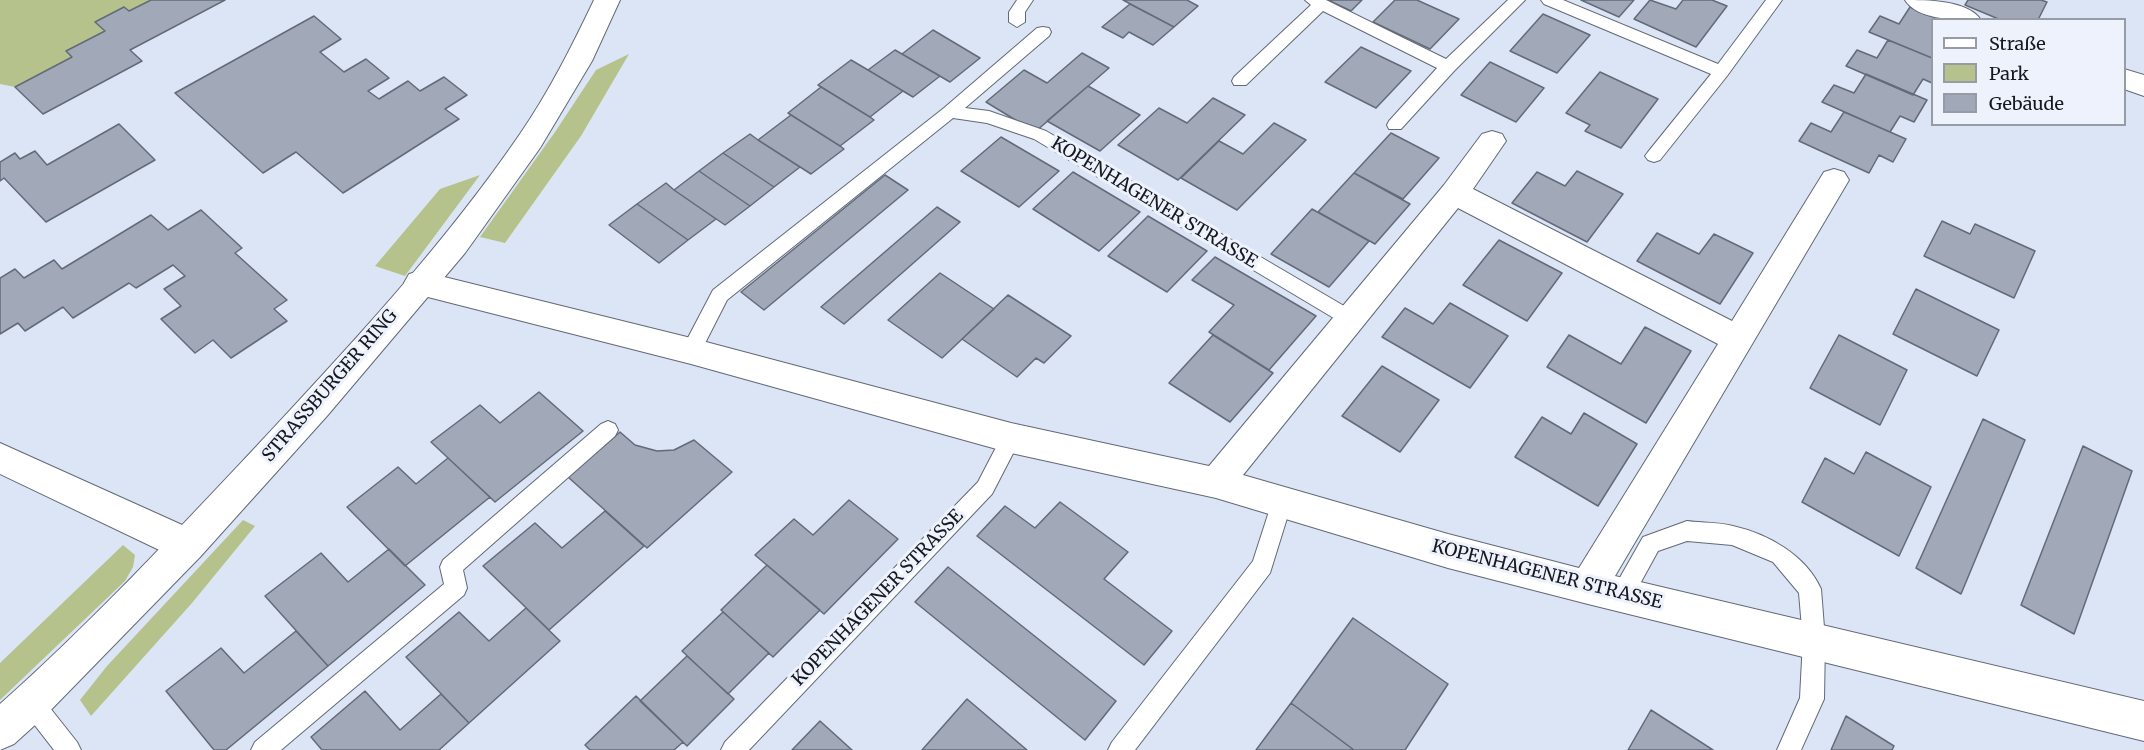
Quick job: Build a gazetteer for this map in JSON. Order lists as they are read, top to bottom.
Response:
{
  "streets": {
    "street": ["KOPENHAGENER STRASSE", "STRASSBURGER RING"]
  },
  "crossings": [
    ["KOPENHAGENER STRASSE", "STRASSBURGER RING"]
  ],
  "legend": ["Straße", "Park", "Gebäude"]
}
